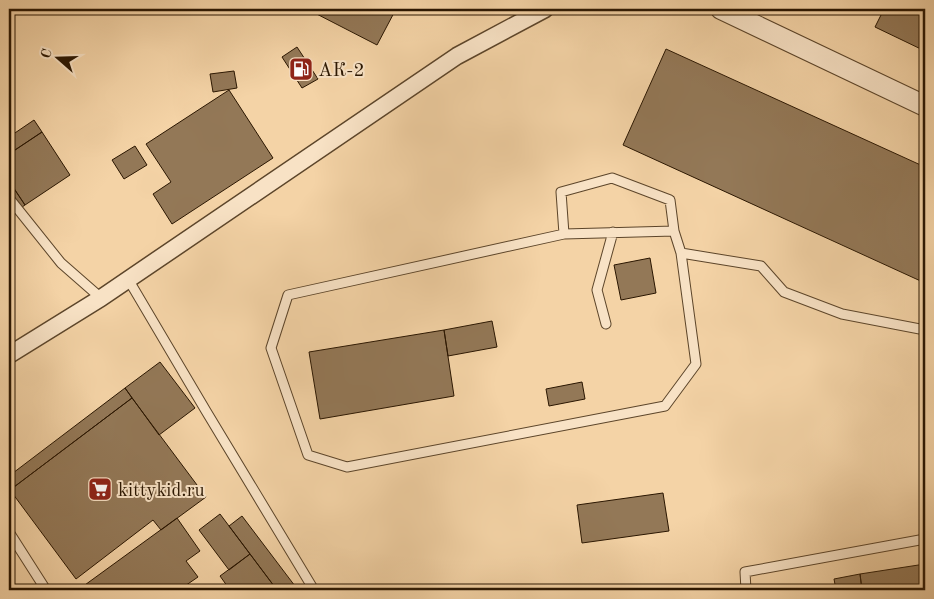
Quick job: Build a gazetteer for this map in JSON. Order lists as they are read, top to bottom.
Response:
{
  "places": {
    "fuel station": ["АК-2"],
    "supermarket": ["kittykid.ru"]
  },
  "north": "left"
}
